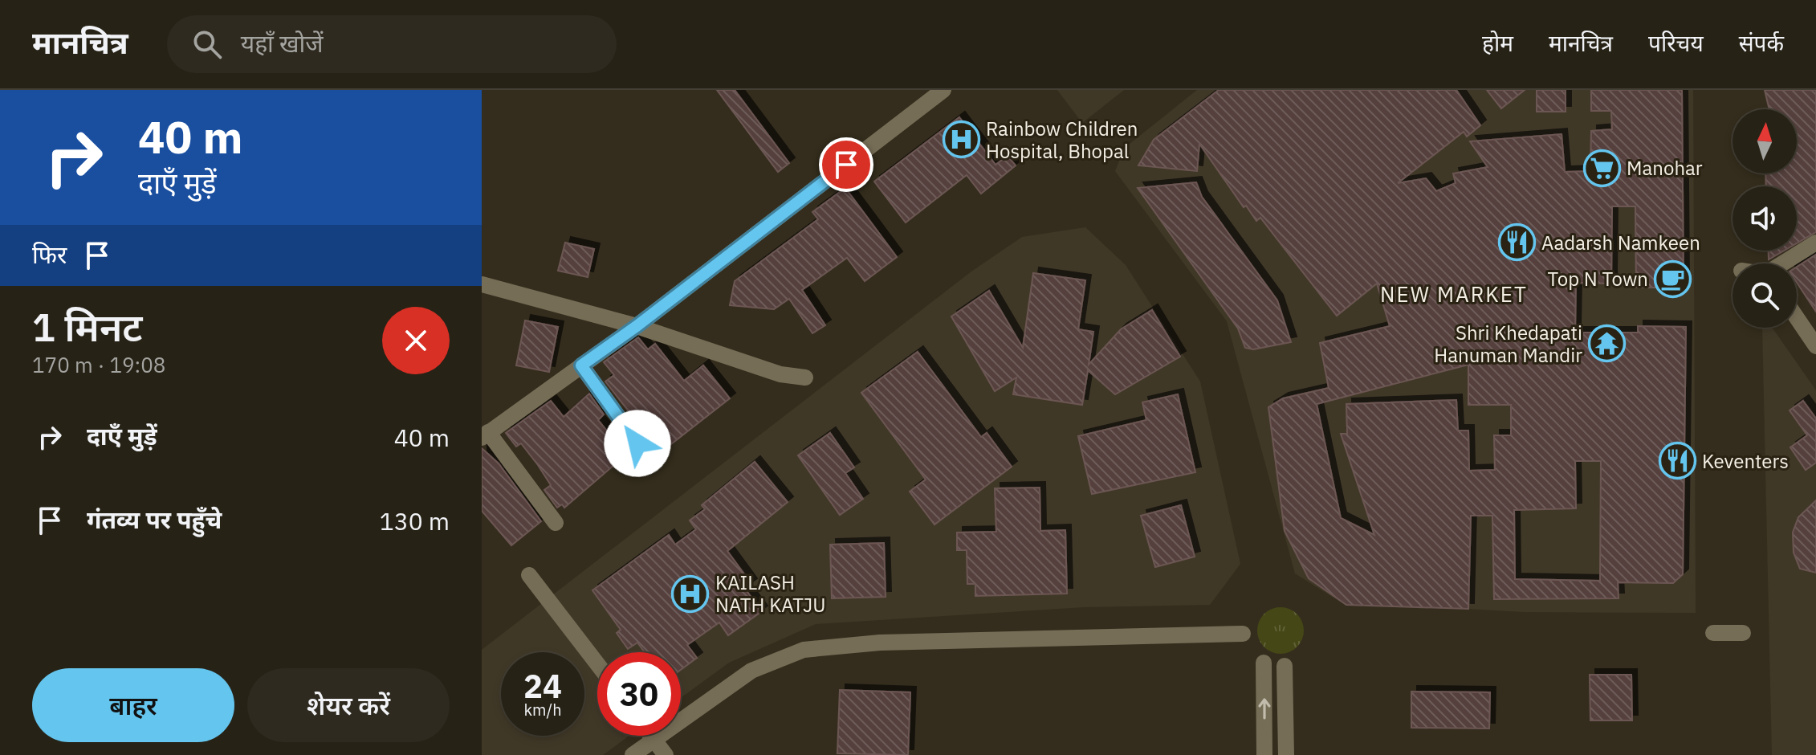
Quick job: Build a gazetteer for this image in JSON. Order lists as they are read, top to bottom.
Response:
{
  "districts": ["NEW MARKET"],
  "places": {
    "hospital": ["Rainbow Children Hospital, Bhopal", "KAILASH NATH KATJU"],
    "supermarket": ["Manohar"],
    "restaurant": ["Aadarsh Namkeen", "Keventers"],
    "cafe": ["Top N Town"],
    "temple": ["Shri Khedapati Hanuman Mandir"]
  },
  "north": "top",
  "page": {
    "header": "मानचित्र",
    "search": "यहाँ खोजें",
    "nav": [
      "होम",
      "मानचित्र",
      "परिचय",
      "संपर्क"
    ],
    "turn": ["40 m", "दाएँ मुड़ें"],
    "then": "फिर",
    "heading": ["1 मिनट", "170 m · 19:08"],
    "list": [
      {
        "name": "दाएँ मुड़ें",
        "value": "40 m"
      },
      {
        "name": "गंतव्य पर पहुँचे",
        "value": "130 m"
      }
    ],
    "speed": "24 km/h",
    "limit": "30",
    "buttons": ["बाहर", "शेयर करें"]
  }
}
